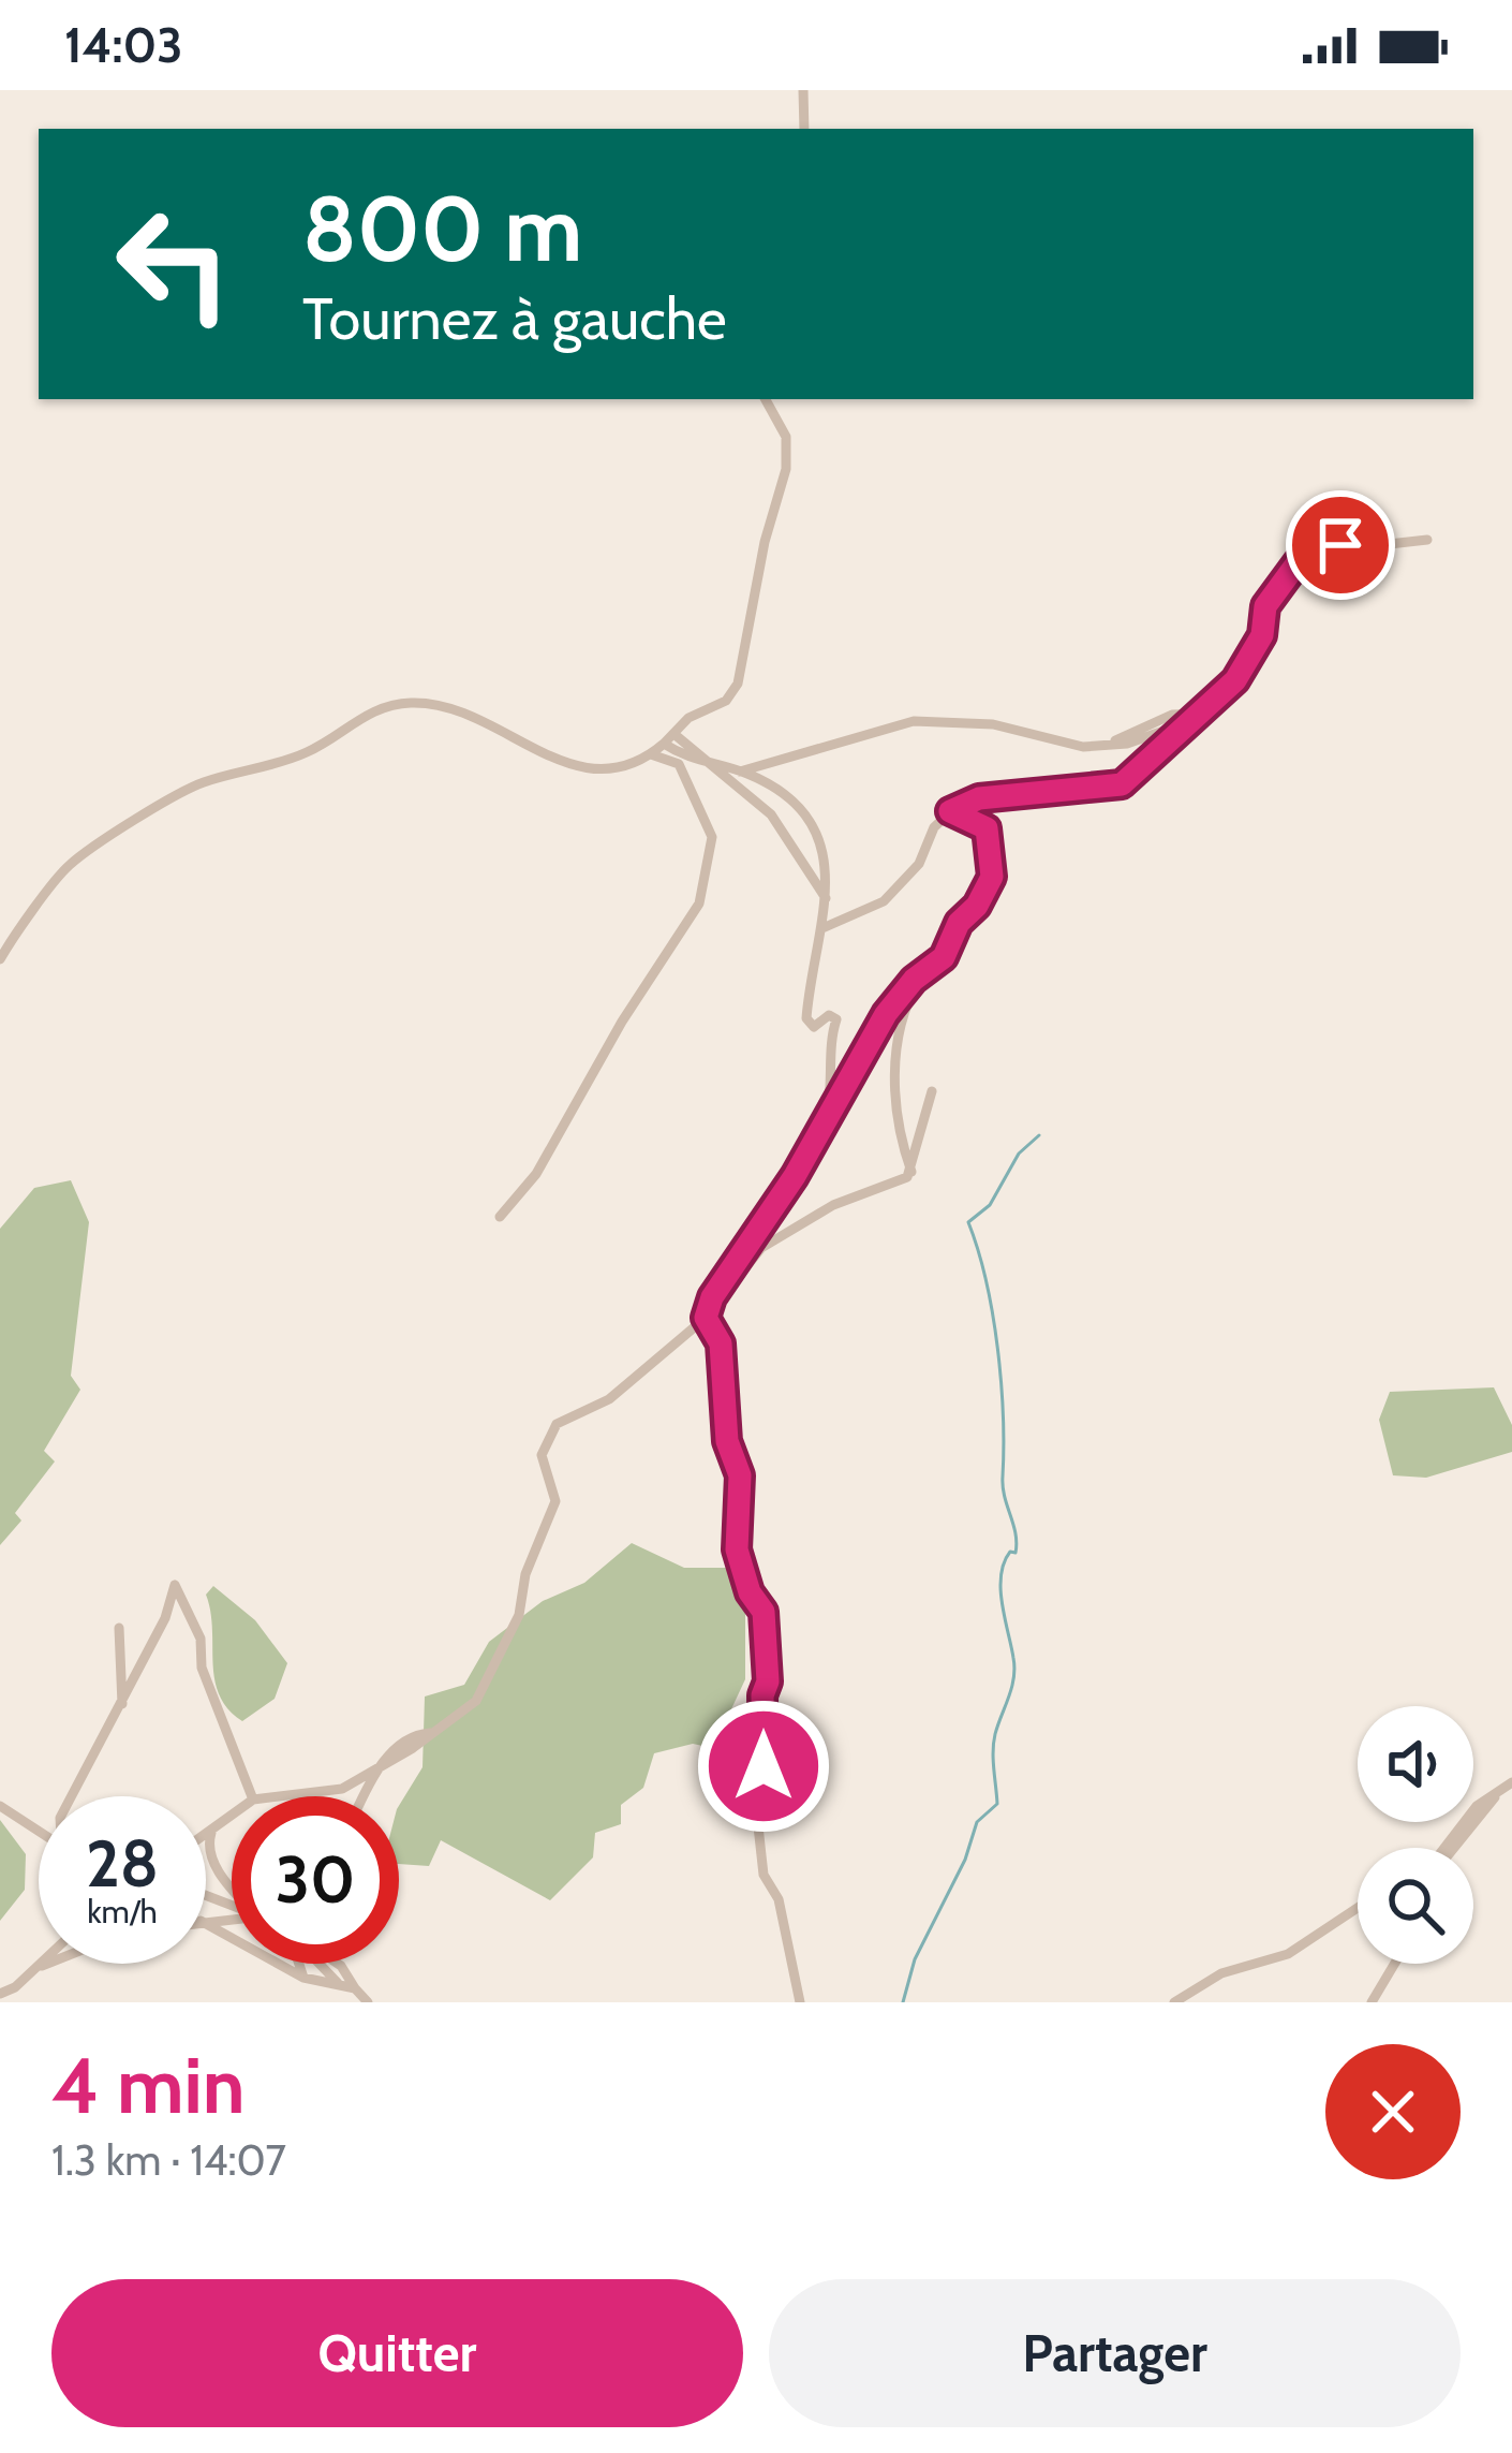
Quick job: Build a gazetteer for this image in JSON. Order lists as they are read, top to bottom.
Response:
{
  "page": {
    "status": "14:03",
    "turn": ["800 m", "Tournez à gauche"],
    "speed": "28 km/h",
    "limit": "30",
    "heading": ["4 min", "1.3 km · 14:07"],
    "buttons": ["Quitter", "Partager"]
  }
}
